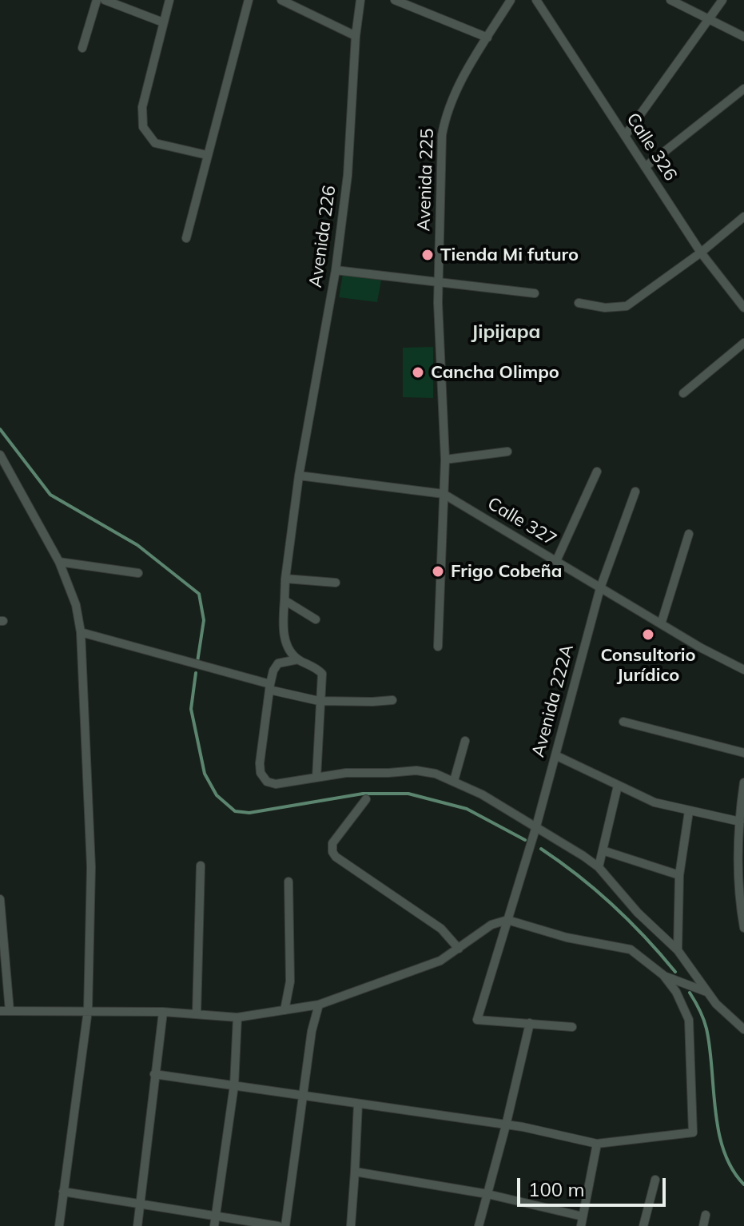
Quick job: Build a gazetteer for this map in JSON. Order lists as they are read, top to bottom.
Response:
{
  "streets": {
    "street": [
      "Calle 326",
      "Avenida 225",
      "Avenida 226",
      "Calle 327",
      "Avenida 222A"
    ]
  },
  "crossings": [
    ["Avenida 225", "Calle 327"],
    ["Avenida 226", "Calle 327"],
    ["Calle 327", "Avenida 222A"]
  ],
  "districts": ["Jipijapa"],
  "places": [
    "Tienda Mi futuro",
    "Cancha Olimpo",
    "Frigo Cobeña",
    "Consultorio Jurídico"
  ],
  "scale_bar": "100 m"
}
